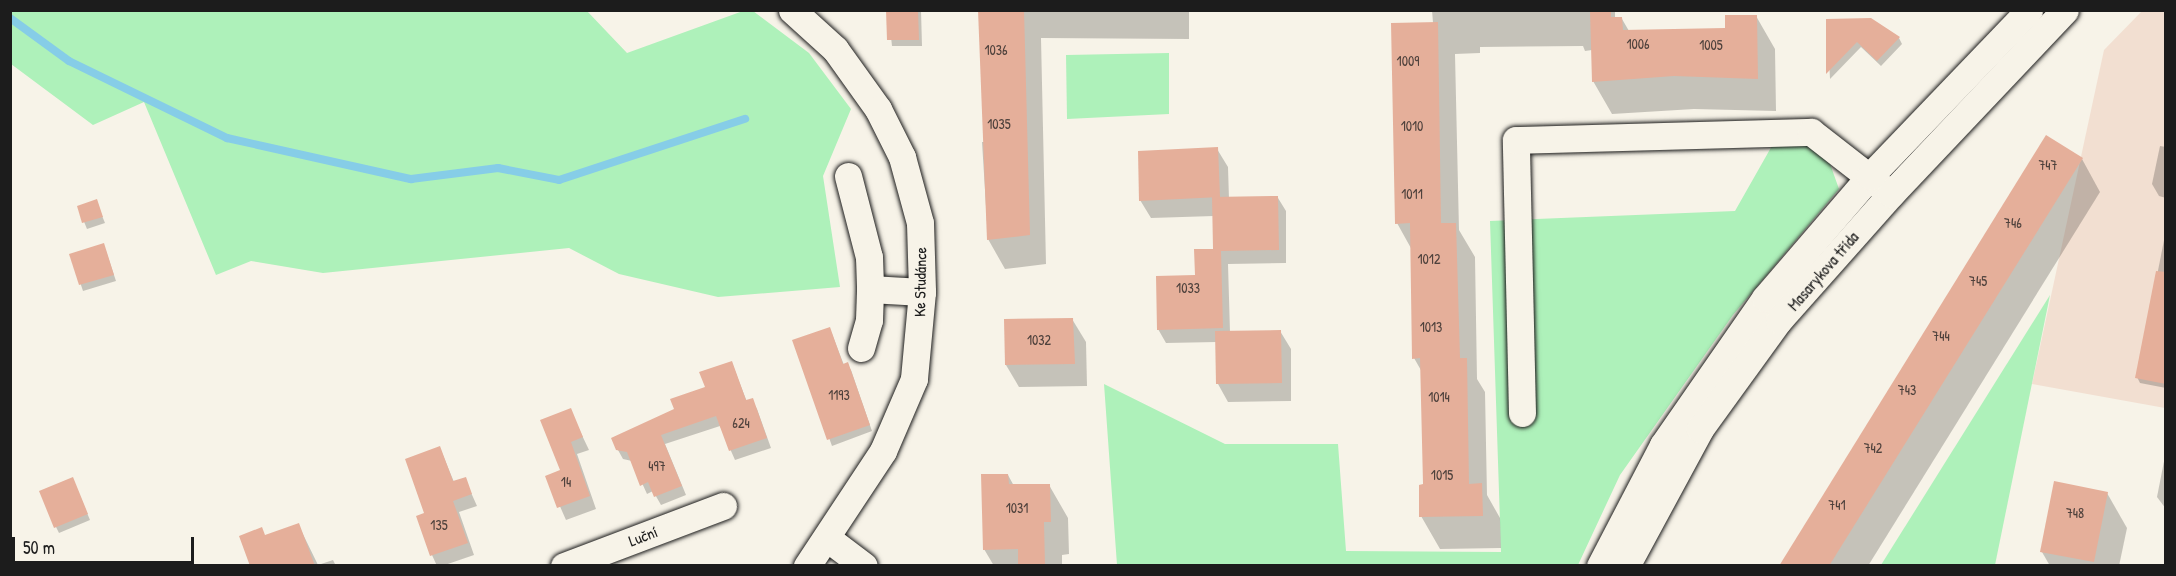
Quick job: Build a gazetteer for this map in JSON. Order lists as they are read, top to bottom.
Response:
{
  "streets": {
    "street": ["Masarykova třída", "Ke Studánce", "Luční"]
  },
  "house_numbers": [
    "1006",
    "1005",
    "1036",
    "1009",
    "1035",
    "1010",
    "747",
    "1011",
    "746",
    "1012",
    "745",
    "1033",
    "1013",
    "744",
    "1032",
    "743",
    "1193",
    "1014",
    "624",
    "742",
    "497",
    "1015",
    "14",
    "741",
    "1031",
    "748",
    "135"
  ],
  "scale_bar": "50 m"
}
